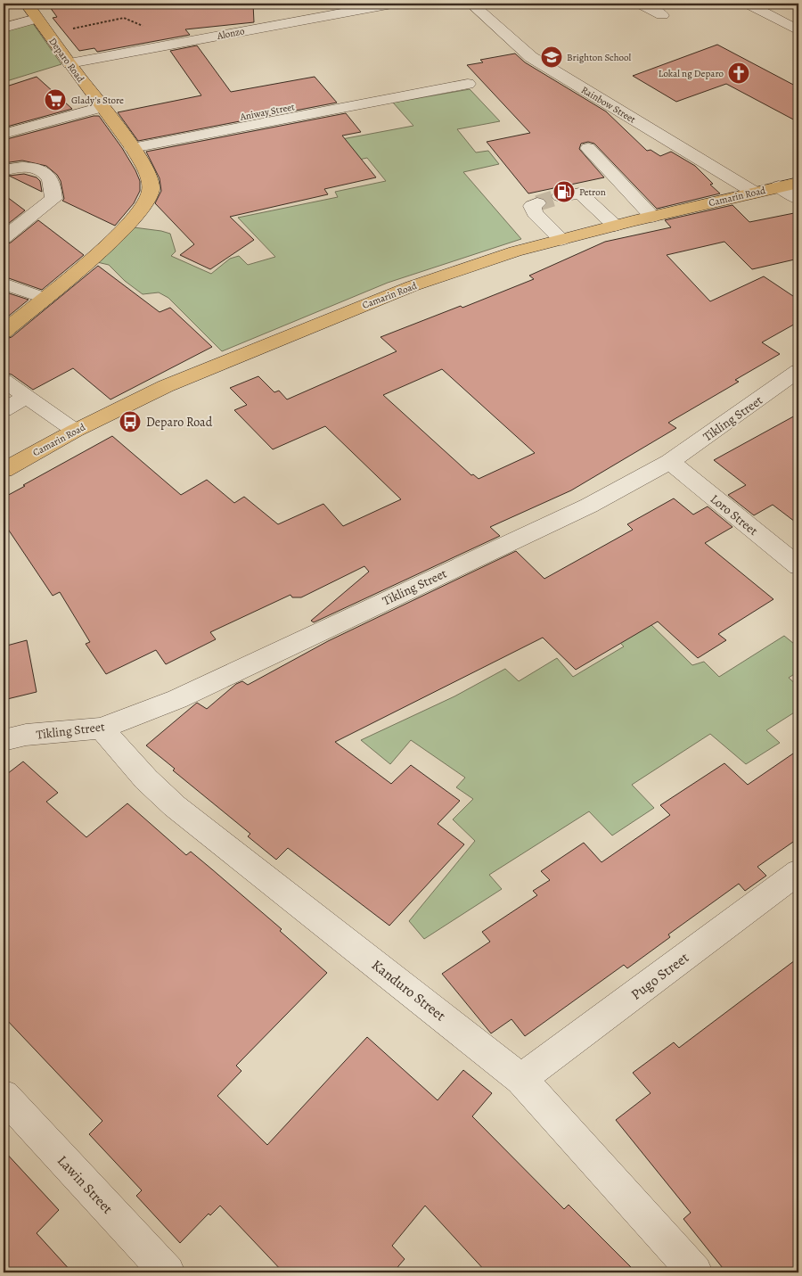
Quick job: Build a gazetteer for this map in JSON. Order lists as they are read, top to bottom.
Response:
{
  "streets": {
    "main road": ["Deparo Road", "Camarin Road"],
    "street": [
      "Alonzo",
      "Rainbow Street",
      "Aniway Street",
      "Tikling Street",
      "Loro Street",
      "Pugo Street",
      "Kanduro Street",
      "Lawin Street"
    ]
  },
  "crossings": [
    ["Alonzo", "Deparo Road"],
    ["Deparo Road", "Aniway Street"],
    ["Rainbow Street", "Camarin Road"],
    ["Tikling Street", "Loro Street"],
    ["Tikling Street", "Kanduro Street"],
    ["Pugo Street", "Kanduro Street"]
  ],
  "places": {
    "school or university": ["Brighton School"],
    "church": ["Lokal ng Deparo"],
    "supermarket": ["Glady's Store"],
    "fuel station": ["Petron"],
    "bus stop": ["Deparo Road"]
  }
}
